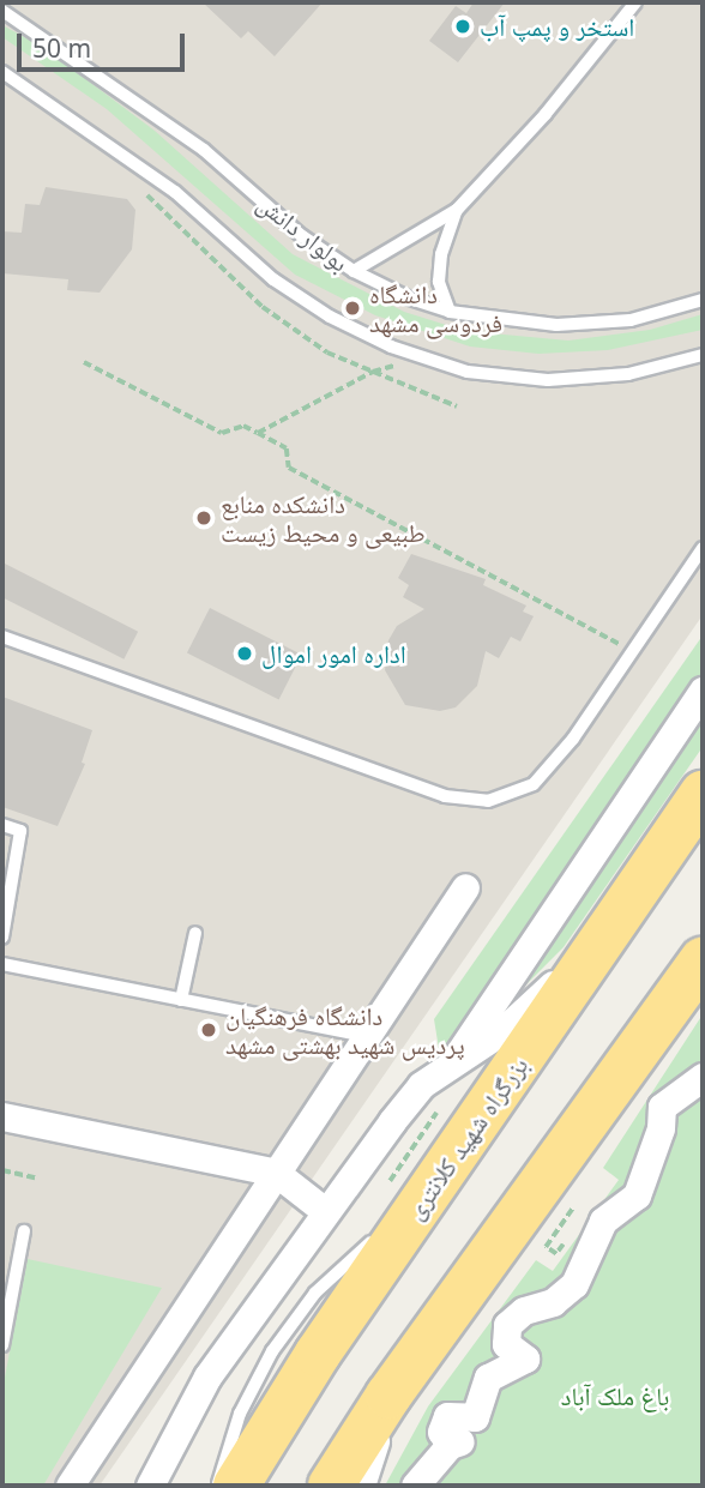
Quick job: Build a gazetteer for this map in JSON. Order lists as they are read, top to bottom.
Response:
{
  "streets": {
    "highway": ["بزرگراه شهید کلانتری"],
    "lane": ["بولوار دانش"]
  },
  "parks": ["باغ ملک آباد"],
  "places": [
    "استخر و پمپ آب",
    "دانشگاه فردوسی مشهد",
    "دانشکده منابع طبیعی و محیط زیست",
    "اداره امور اموال",
    "دانشگاه فرهنگیان پردیس شهید بهشتی مشهد"
  ],
  "scale_bar": "50 m"
}
